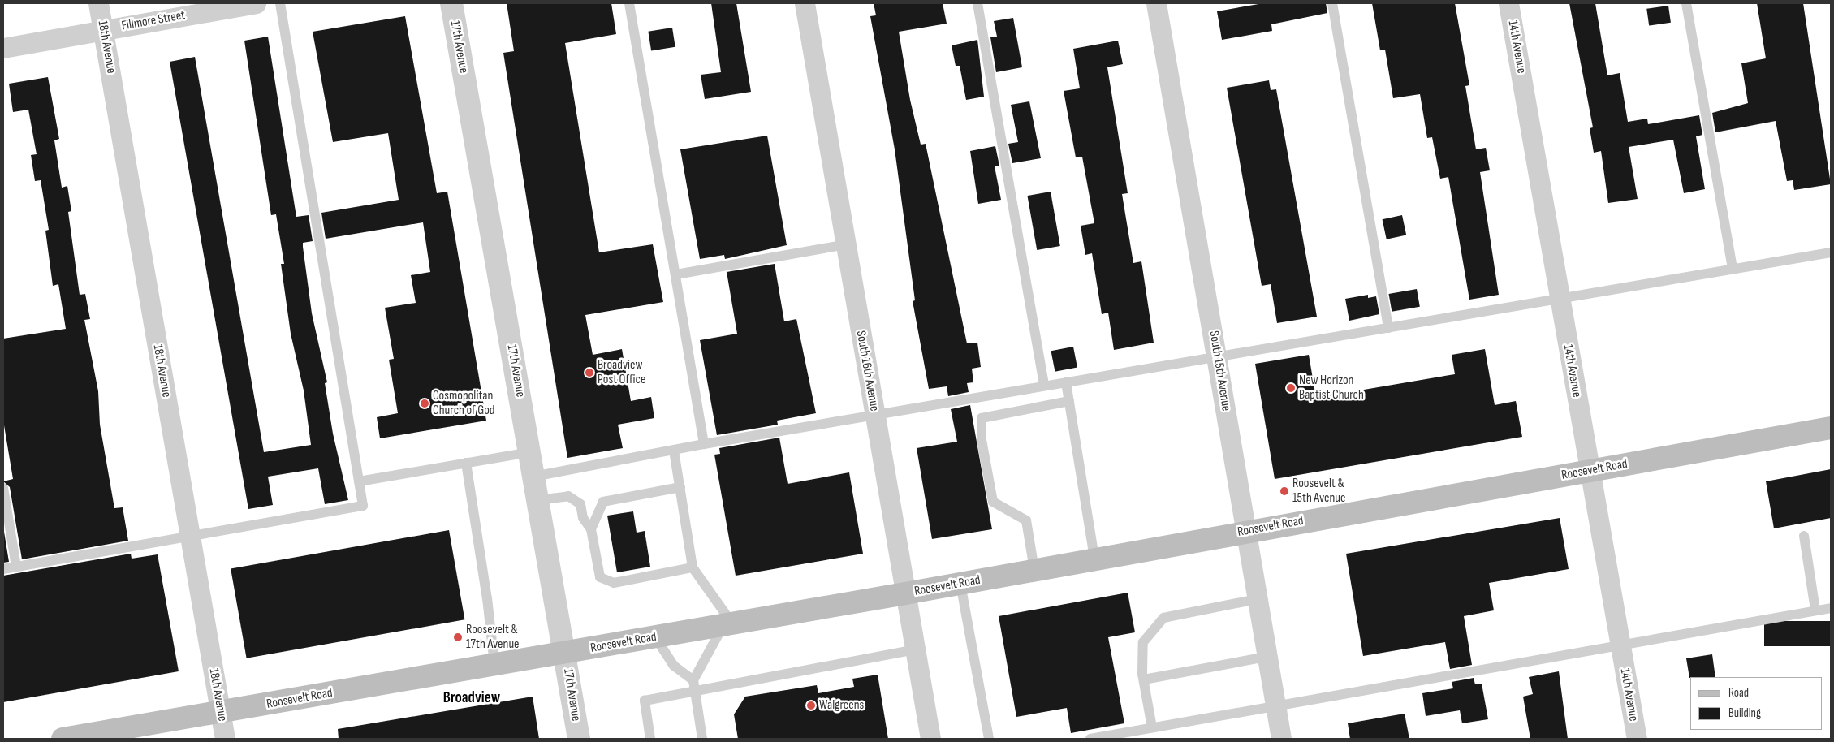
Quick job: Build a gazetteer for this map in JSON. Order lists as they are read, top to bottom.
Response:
{
  "streets": {
    "main road": ["Roosevelt Road"],
    "street": [
      "Fillmore Street",
      "18th Avenue",
      "17th Avenue",
      "14th Avenue",
      "South 16th Avenue",
      "South 15th Avenue"
    ]
  },
  "crossings": [
    ["Fillmore Street", "18th Avenue"],
    ["18th Avenue", "Roosevelt Road"],
    ["17th Avenue", "Roosevelt Road"],
    ["14th Avenue", "Roosevelt Road"],
    ["South 16th Avenue", "Roosevelt Road"],
    ["South 15th Avenue", "Roosevelt Road"]
  ],
  "districts": ["Broadview"],
  "places": [
    "Broadview Post Office",
    "New Horizon Baptist Church",
    "Cosmopolitan Church of God",
    "Roosevelt & 15th Avenue",
    "Roosevelt & 17th Avenue",
    "Walgreens"
  ],
  "legend": ["Road", "Building"]
}
